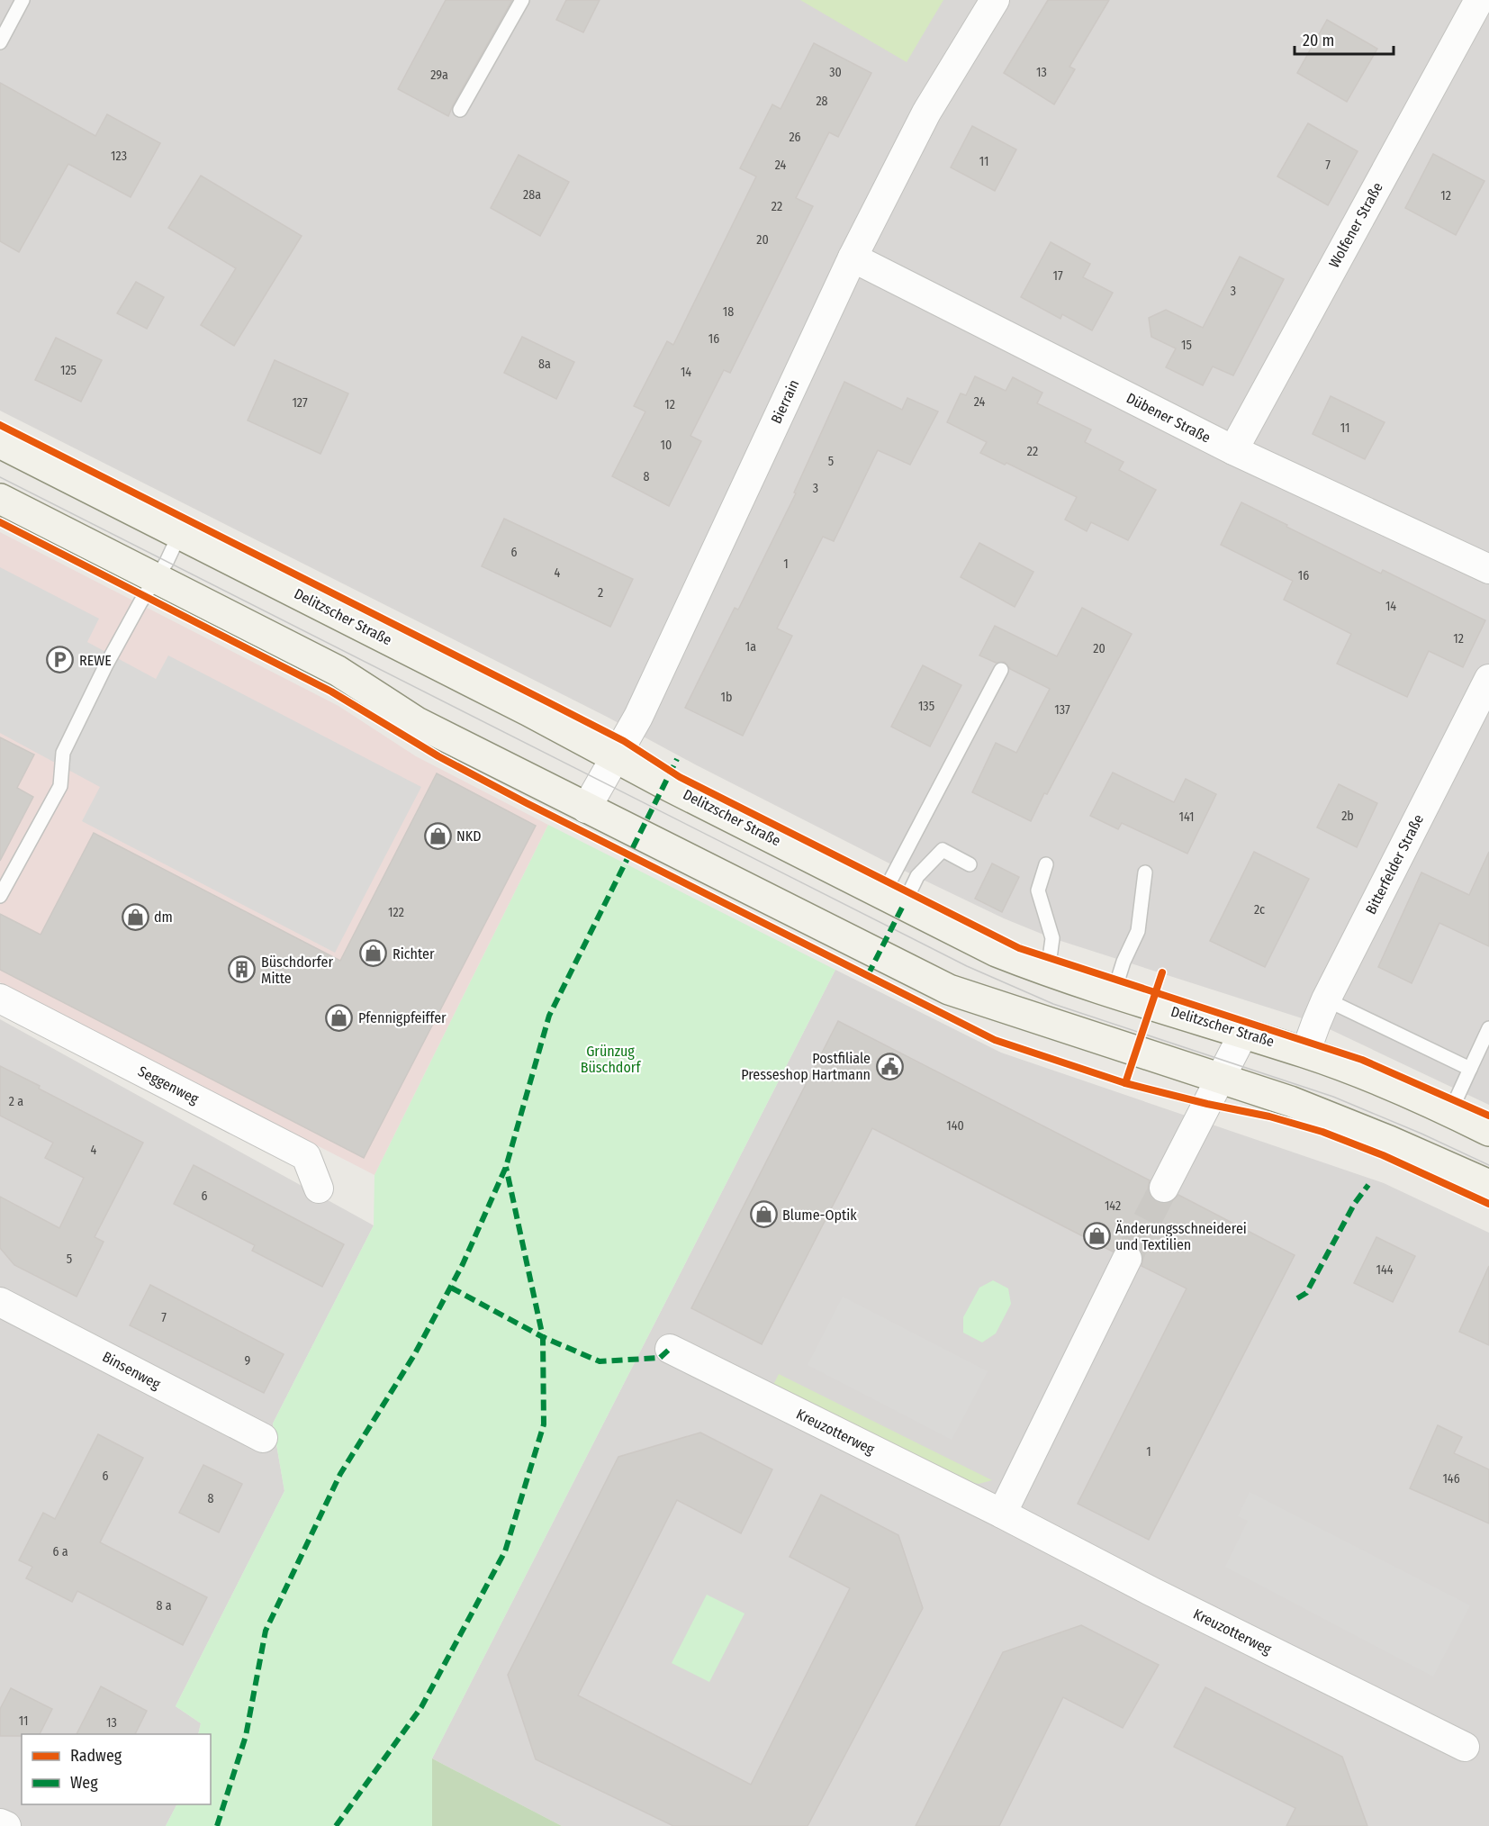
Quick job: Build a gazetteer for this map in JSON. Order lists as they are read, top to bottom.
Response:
{
  "streets": {
    "main road": ["Delitzscher Straße"],
    "street": [
      "Wolfener Straße",
      "Bierrain",
      "Dübener Straße",
      "Bitterfelder Straße",
      "Seggenweg",
      "Binsenweg",
      "Kreuzotterweg"
    ]
  },
  "crossings": [
    ["Wolfener Straße", "Dübener Straße"],
    ["Bierrain", "Dübener Straße"],
    ["Bierrain", "Delitzscher Straße"],
    ["Delitzscher Straße", "Bitterfelder Straße"]
  ],
  "parks": ["Grünzug Büschdorf"],
  "places": {
    "parking": ["REWE"],
    "shop": [
      "NKD",
      "dm",
      "Richter",
      "Pfennigpfeiffer",
      "Blume-Optik",
      "Änderungsschneiderei und Textilien"
    ],
    "building": ["Büschdorfer Mitte"],
    "public building": ["Postfiliale Presseshop Hartmann"]
  },
  "house_numbers": [
    "30",
    "13",
    "29a",
    "28",
    "26",
    "123",
    "11",
    "24",
    "7",
    "28a",
    "12",
    "22",
    "20",
    "17",
    "3",
    "18",
    "16",
    "15",
    "8a",
    "125",
    "14",
    "24",
    "127",
    "12",
    "11",
    "10",
    "22",
    "5",
    "8",
    "3",
    "6",
    "1",
    "4",
    "16",
    "2",
    "14",
    "12",
    "1a",
    "20",
    "1b",
    "135",
    "137",
    "2b",
    "141",
    "2c",
    "122",
    "2 a",
    "140",
    "4",
    "6",
    "142",
    "5",
    "144",
    "7",
    "9",
    "1",
    "6",
    "146",
    "8",
    "6 a",
    "8 a",
    "11",
    "13"
  ],
  "legend": ["Radweg", "Weg"],
  "scale_bar": "20 m"
}
